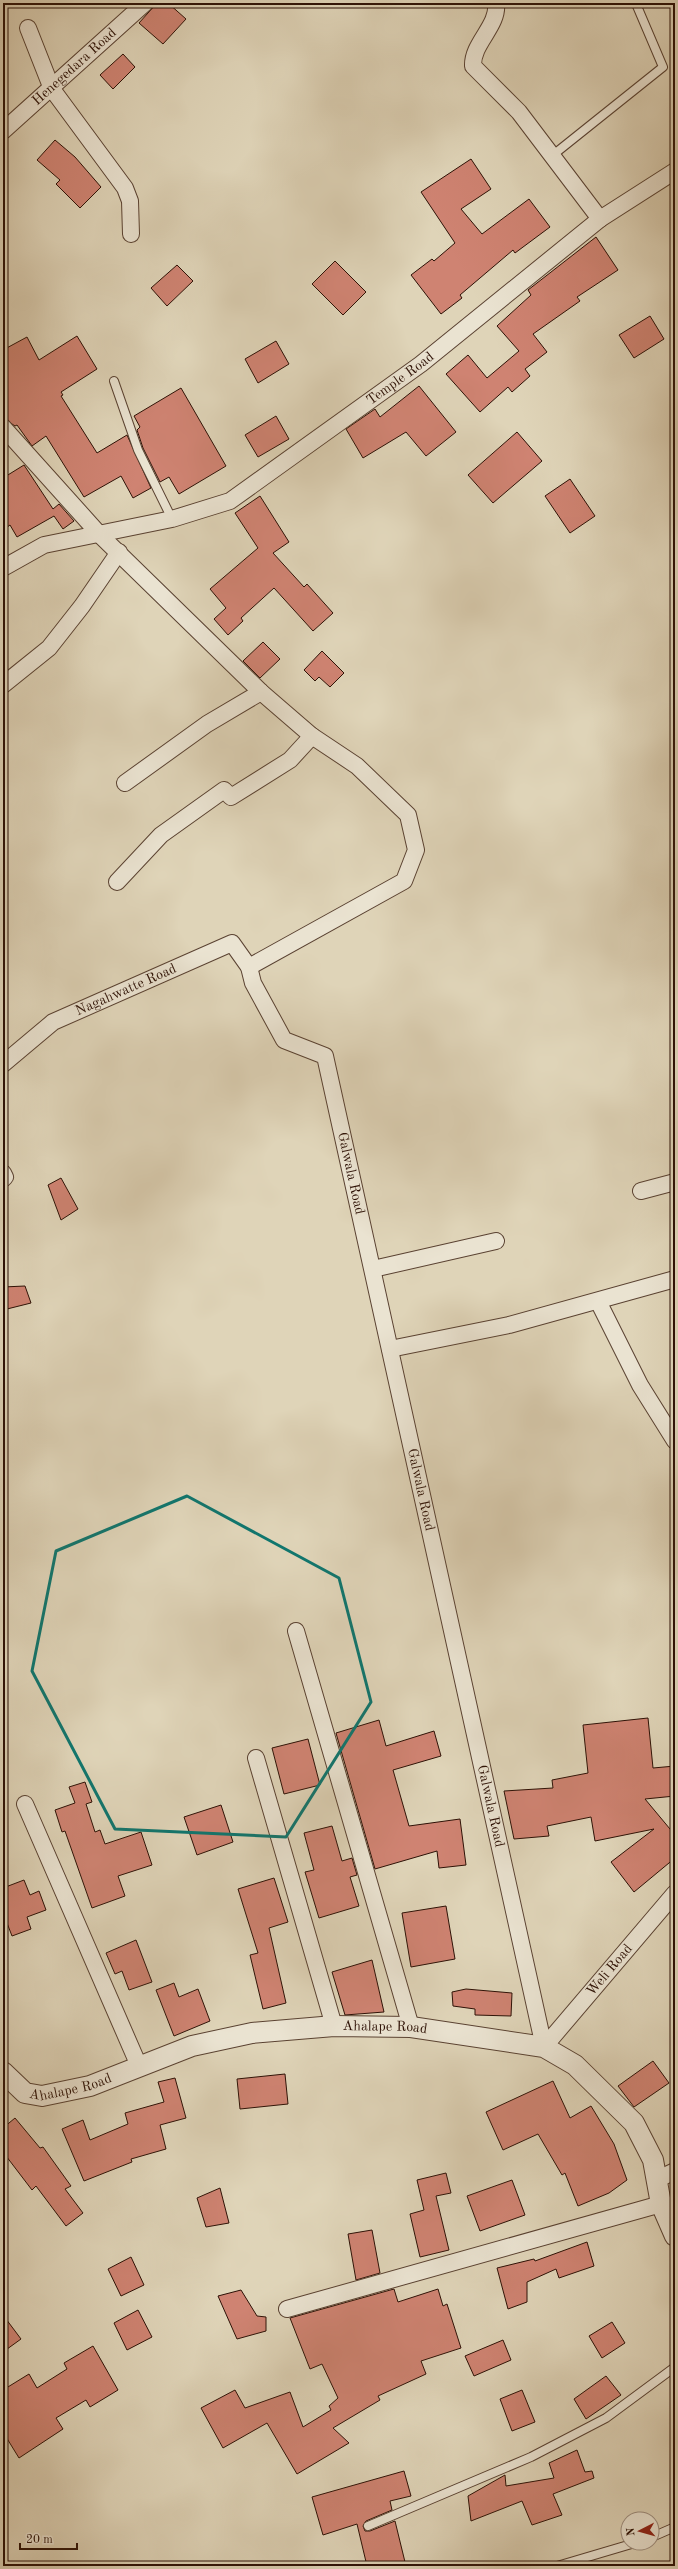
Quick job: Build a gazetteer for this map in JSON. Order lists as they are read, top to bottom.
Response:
{
  "streets": {
    "street": [
      "Henegedara Road",
      "Temple Road",
      "Nagahwatte Road",
      "Galwala Road",
      "Weli Road",
      "Ahalape Road"
    ]
  },
  "crossings": [
    ["Nagahwatte Road", "Galwala Road"],
    ["Galwala Road", "Weli Road"],
    ["Galwala Road", "Ahalape Road"],
    ["Weli Road", "Ahalape Road"]
  ],
  "scale_bar": "20 m",
  "north": "left"
}
